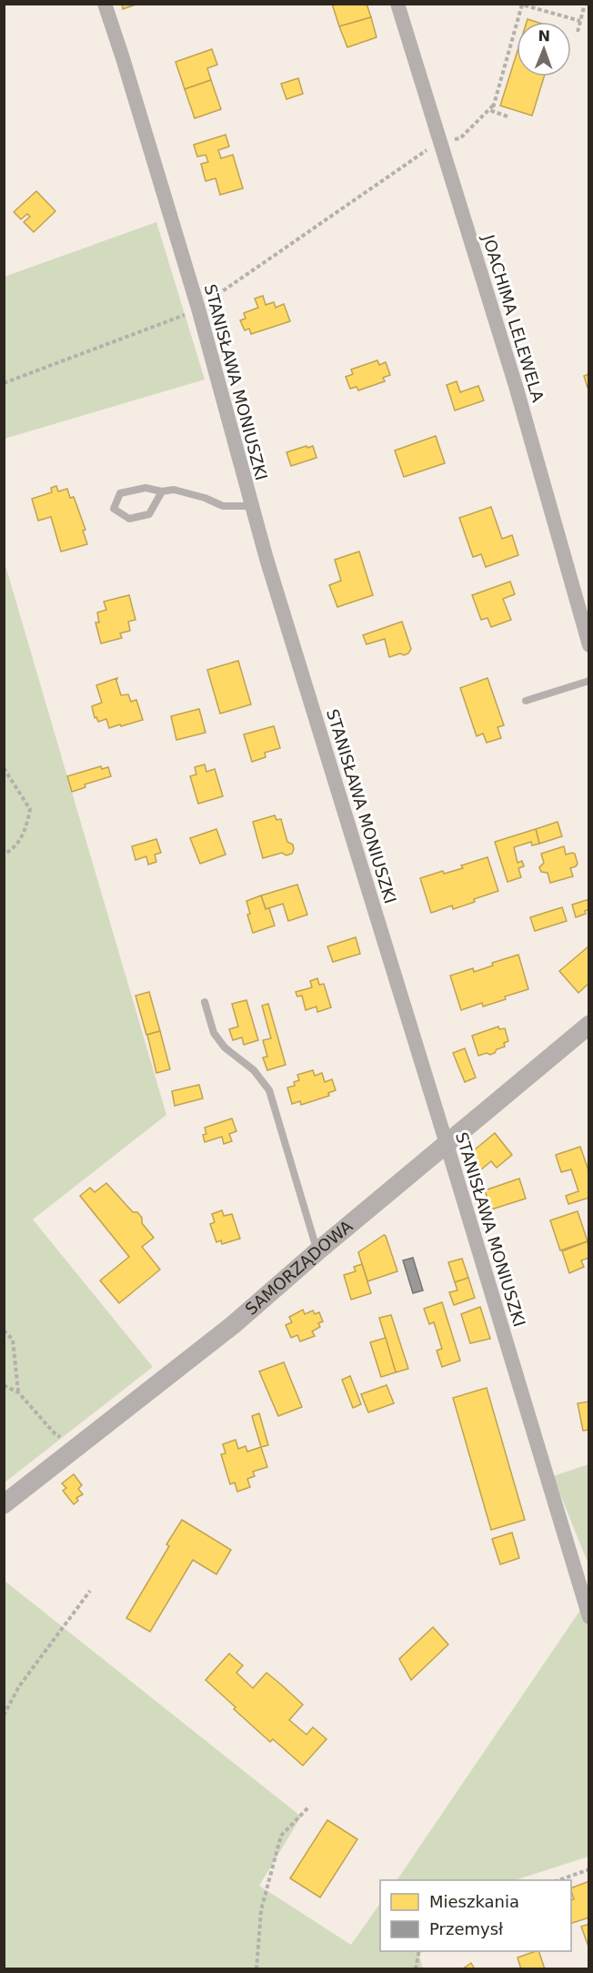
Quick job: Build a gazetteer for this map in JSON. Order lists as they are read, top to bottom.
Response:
{
  "streets": {
    "street": ["JOACHIMA LELEWELA", "STANISŁAWA MONIUSZKI", "SAMORZĄDOWA"]
  },
  "crossings": [
    ["STANISŁAWA MONIUSZKI", "SAMORZĄDOWA"]
  ],
  "legend": ["Mieszkania", "Przemysł"],
  "north": "top"
}
